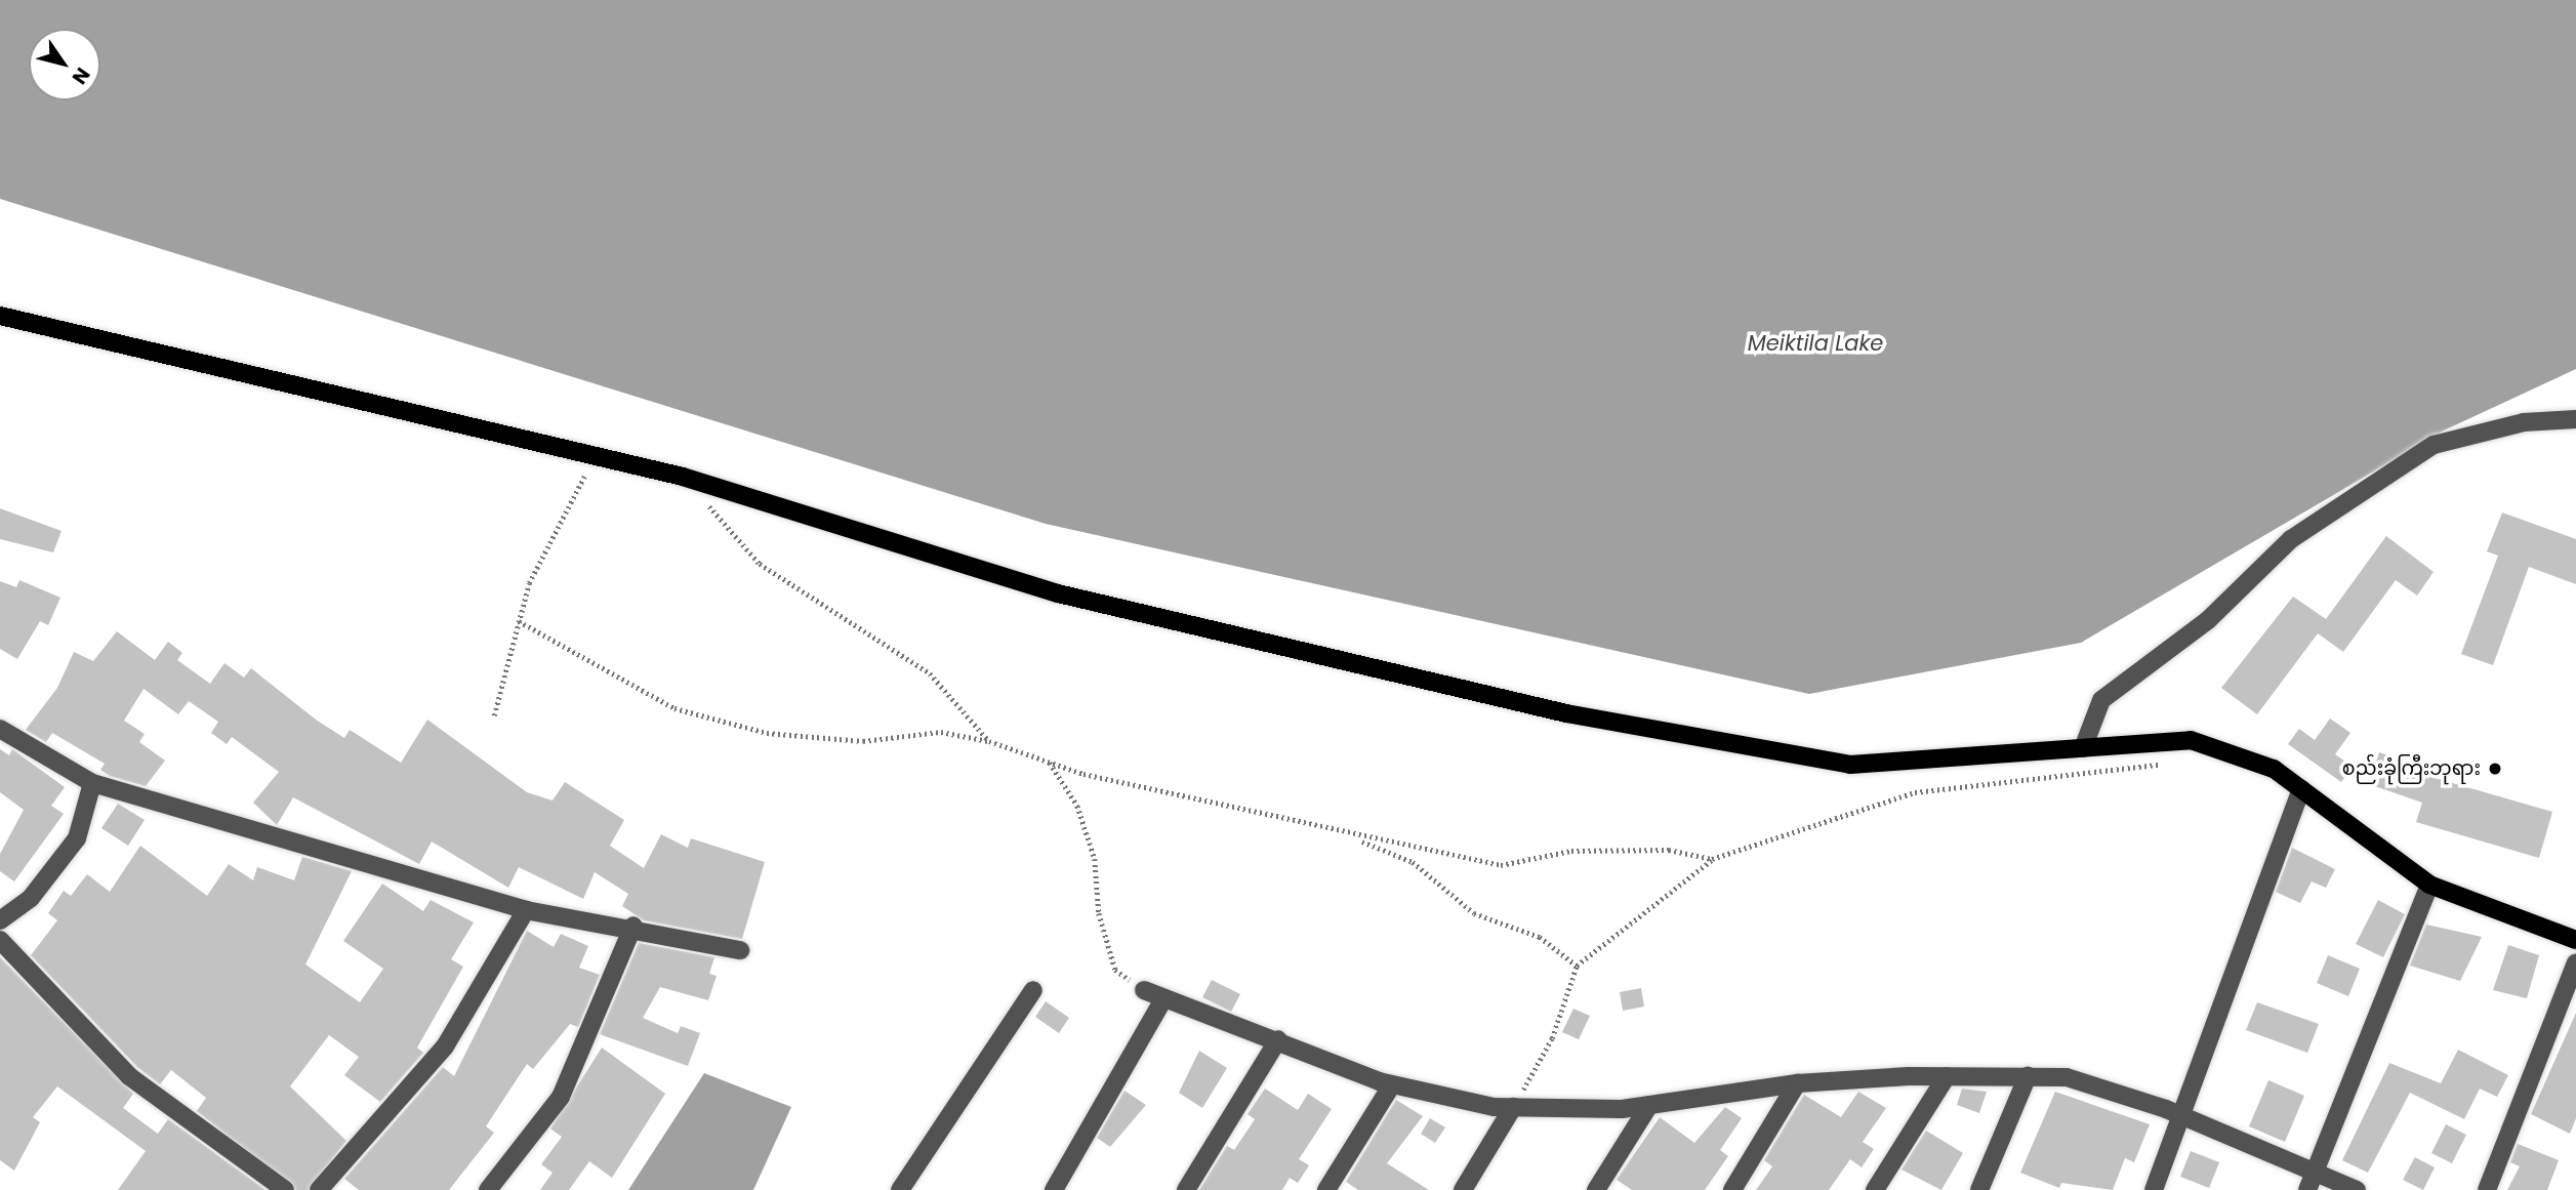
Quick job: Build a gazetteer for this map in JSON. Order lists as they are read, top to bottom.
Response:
{
  "water": ["Meiktila Lake"],
  "places": ["စည်းခုံကြီးဘုရား"],
  "north": "bottom right"
}
